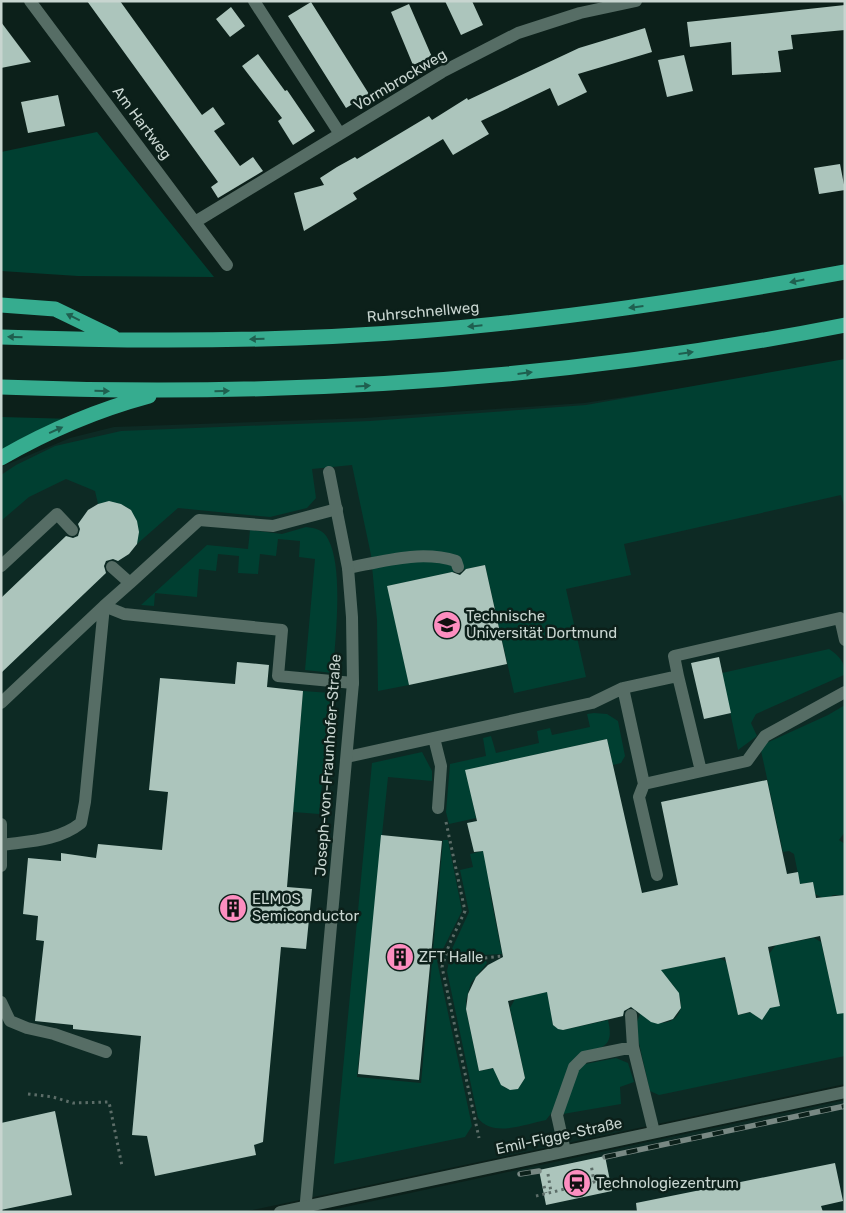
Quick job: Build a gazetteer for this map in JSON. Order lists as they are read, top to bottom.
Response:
{
  "streets": {
    "highway": ["Ruhrschnellweg"],
    "street": [
      "Vormbrockweg",
      "Am Hartweg",
      "Joseph-von-Fraunhofer-Straße",
      "Emil-Figge-Straße"
    ]
  },
  "crossings": [
    ["Vormbrockweg", "Am Hartweg"],
    ["Joseph-von-Fraunhofer-Straße", "Emil-Figge-Straße"]
  ],
  "places": {
    "school or university": ["Technische Universität Dortmund"],
    "building": ["ELMOS Semiconductor", "ZFT Halle"],
    "station": ["Technologiezentrum"]
  }
}
